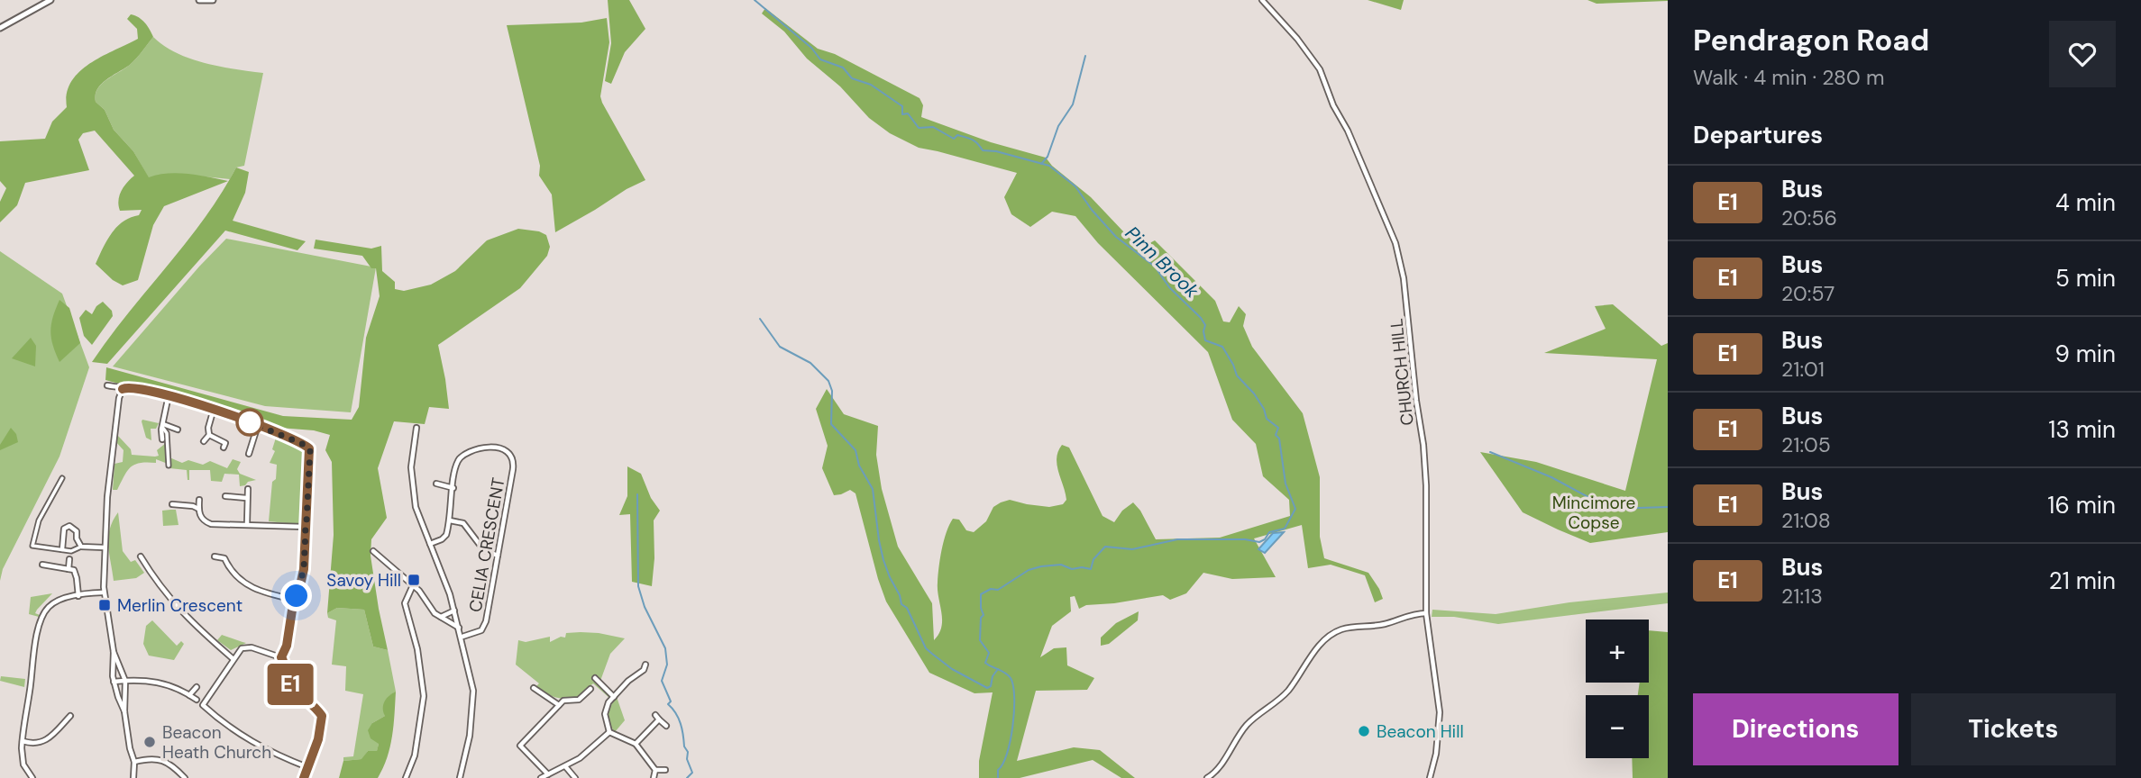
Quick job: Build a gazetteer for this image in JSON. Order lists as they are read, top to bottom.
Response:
{
  "streets": {
    "street": ["CHURCH HILL", "CELIA CRESCENT"]
  },
  "water": ["Pinn Brook"],
  "parks": ["Mincimore Copse"],
  "places": {
    "transit": ["Savoy Hill", "Merlin Crescent"],
    "other": ["Beacon Hill", "Beacon Heath Church"]
  },
  "lines": ["bus line E1"],
  "page": {
    "on_map": "E1",
    "heading": [
      ["Pendragon Road", "Walk · 4 min · 280 m"],
      "Departures"
    ],
    "list": [
      {
        "mark": "E1",
        "name": "Bus",
        "note": "20:56",
        "value": "4 min"
      },
      {
        "mark": "E1",
        "name": "Bus",
        "note": "20:57",
        "value": "5 min"
      },
      {
        "mark": "E1",
        "name": "Bus",
        "note": "21:01",
        "value": "9 min"
      },
      {
        "mark": "E1",
        "name": "Bus",
        "note": "21:05",
        "value": "13 min"
      },
      {
        "mark": "E1",
        "name": "Bus",
        "note": "21:08",
        "value": "16 min"
      },
      {
        "mark": "E1",
        "name": "Bus",
        "note": "21:13",
        "value": "21 min"
      }
    ],
    "map_buttons": ["+", "−"],
    "buttons": ["Directions", "Tickets"]
  }
}
